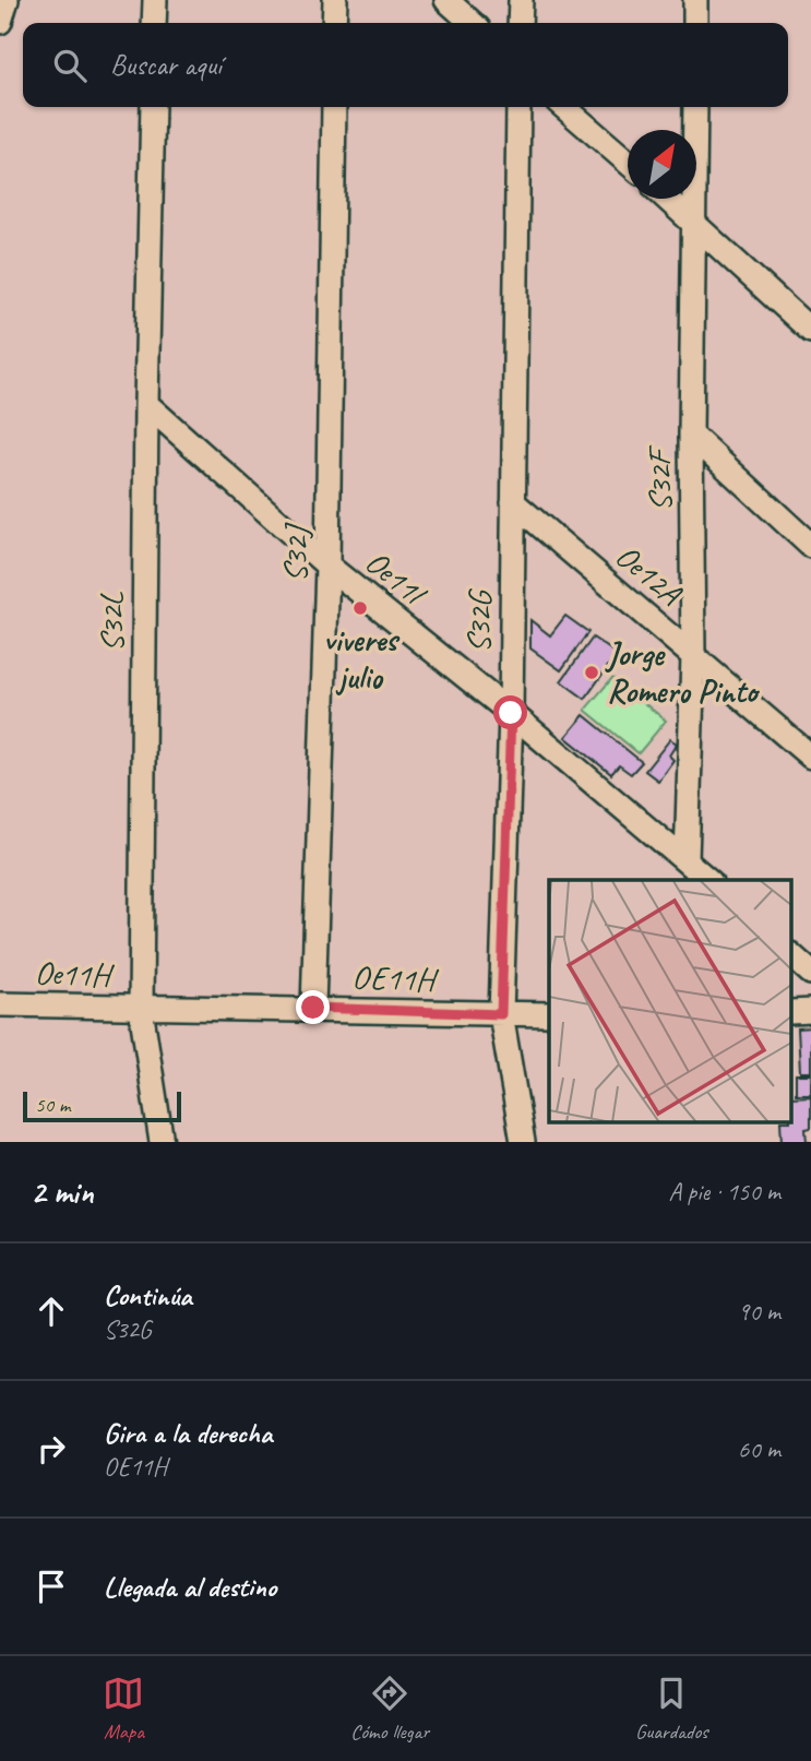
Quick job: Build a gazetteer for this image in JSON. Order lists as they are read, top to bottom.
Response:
{
  "streets": {
    "street": [
      "S32F",
      "S32J",
      "Oe12A",
      "Oe11l",
      "S32L",
      "S32G",
      "Oe11H",
      "OE11H"
    ]
  },
  "crossings": [
    ["S32F", "Oe12A"],
    ["S32F", "Oe11l"],
    ["S32J", "Oe11l"],
    ["S32J", "OE11H"],
    ["Oe12A", "S32G"],
    ["Oe11l", "S32L"],
    ["Oe11l", "S32G"],
    ["S32L", "Oe11H"],
    ["S32L", "OE11H"],
    ["S32G", "OE11H"],
    ["Oe11H", "OE11H"]
  ],
  "places": ["viveres julio", "Jorge Romero Pinto"],
  "scale_bar": "50 m",
  "north": "top right",
  "page": {
    "search": "Buscar aquí",
    "scale": "50 m",
    "heading": ["2 min", "A pie · 150 m"],
    "list": [
      ["Continúa", "S32G", "90 m"],
      ["Gira a la derecha", "OE11H", "60 m"],
      "Llegada al destino"
    ],
    "nav": ["Mapa", "Cómo llegar", "Guardados"]
  }
}
